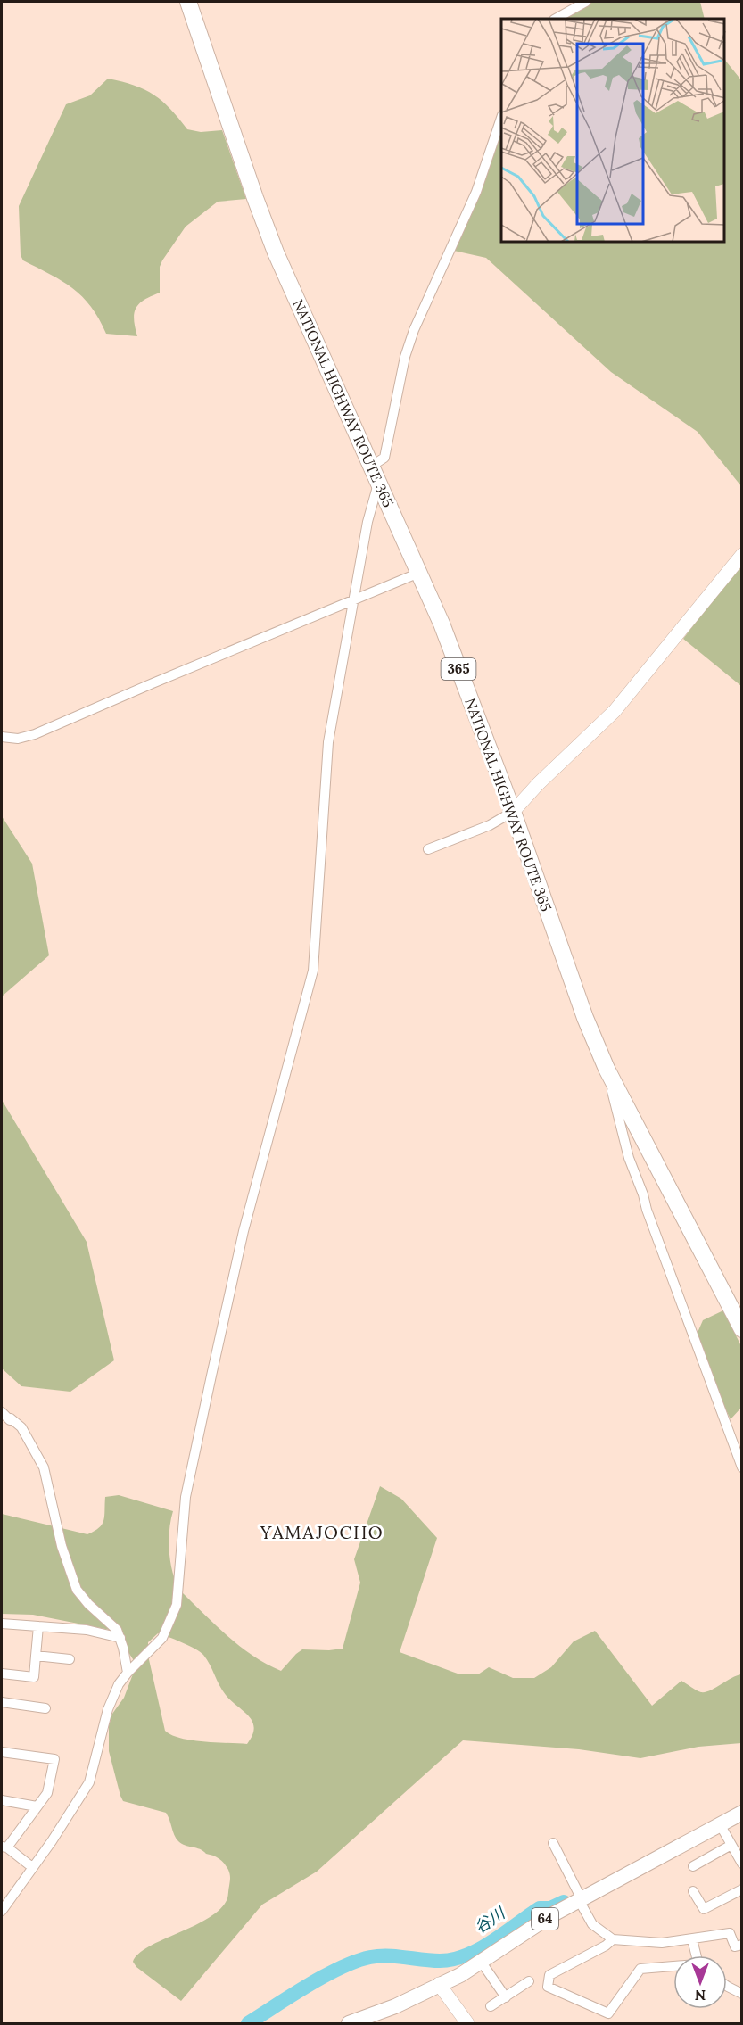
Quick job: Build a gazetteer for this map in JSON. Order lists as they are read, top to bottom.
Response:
{
  "streets": {
    "highway": ["NATIONAL HIGHWAY ROUTE 365", "365"],
    "main road": ["64"]
  },
  "districts": ["YAMAJOCHO"],
  "water": ["谷川"],
  "north": "bottom"
}
